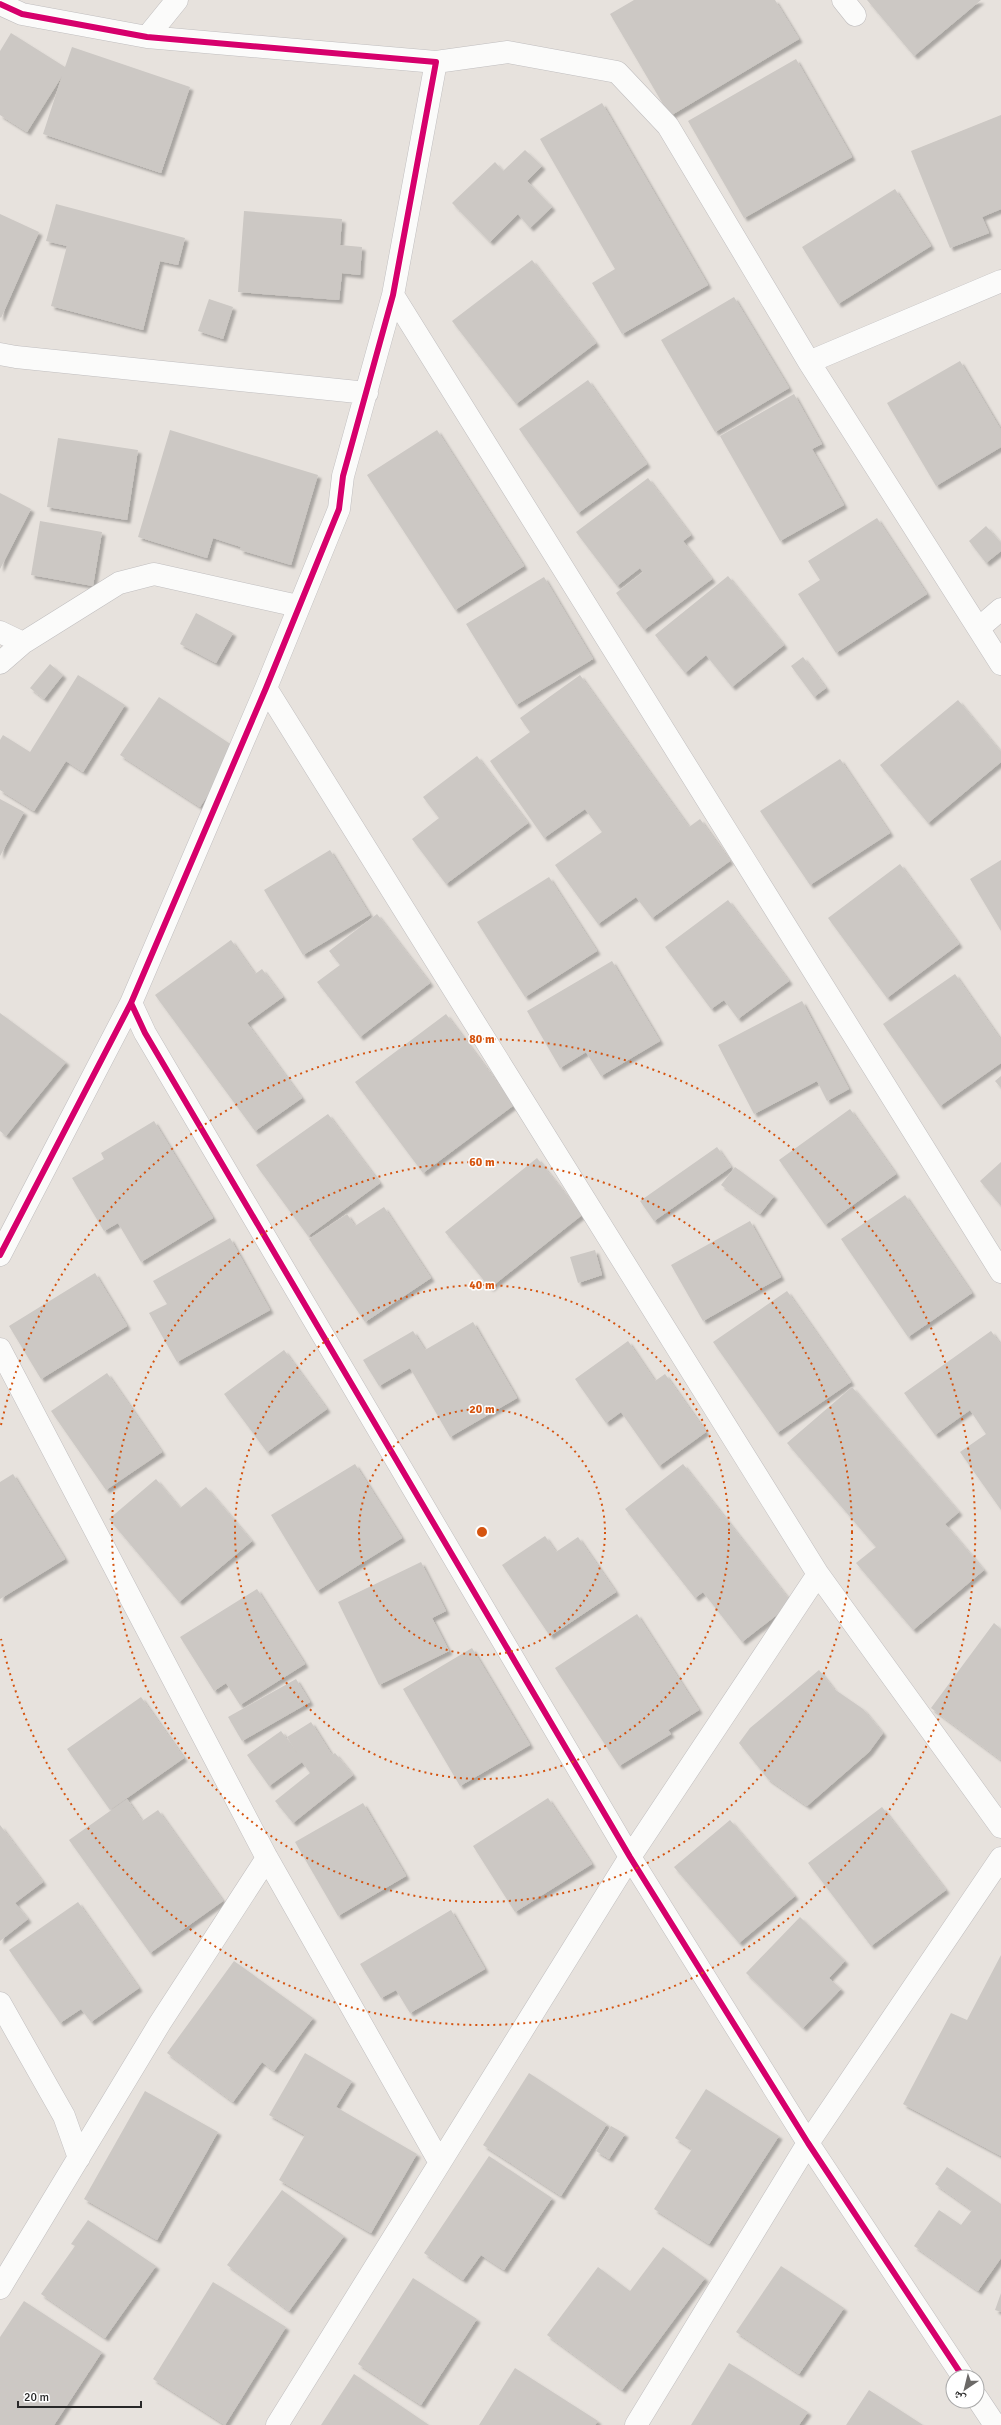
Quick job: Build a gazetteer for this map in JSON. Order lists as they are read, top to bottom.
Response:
{
  "scale_bar": "20 m",
  "north": "bottom left",
  "rings": [
    "80 m",
    "60 m",
    "40 m",
    "20 m"
  ]
}
